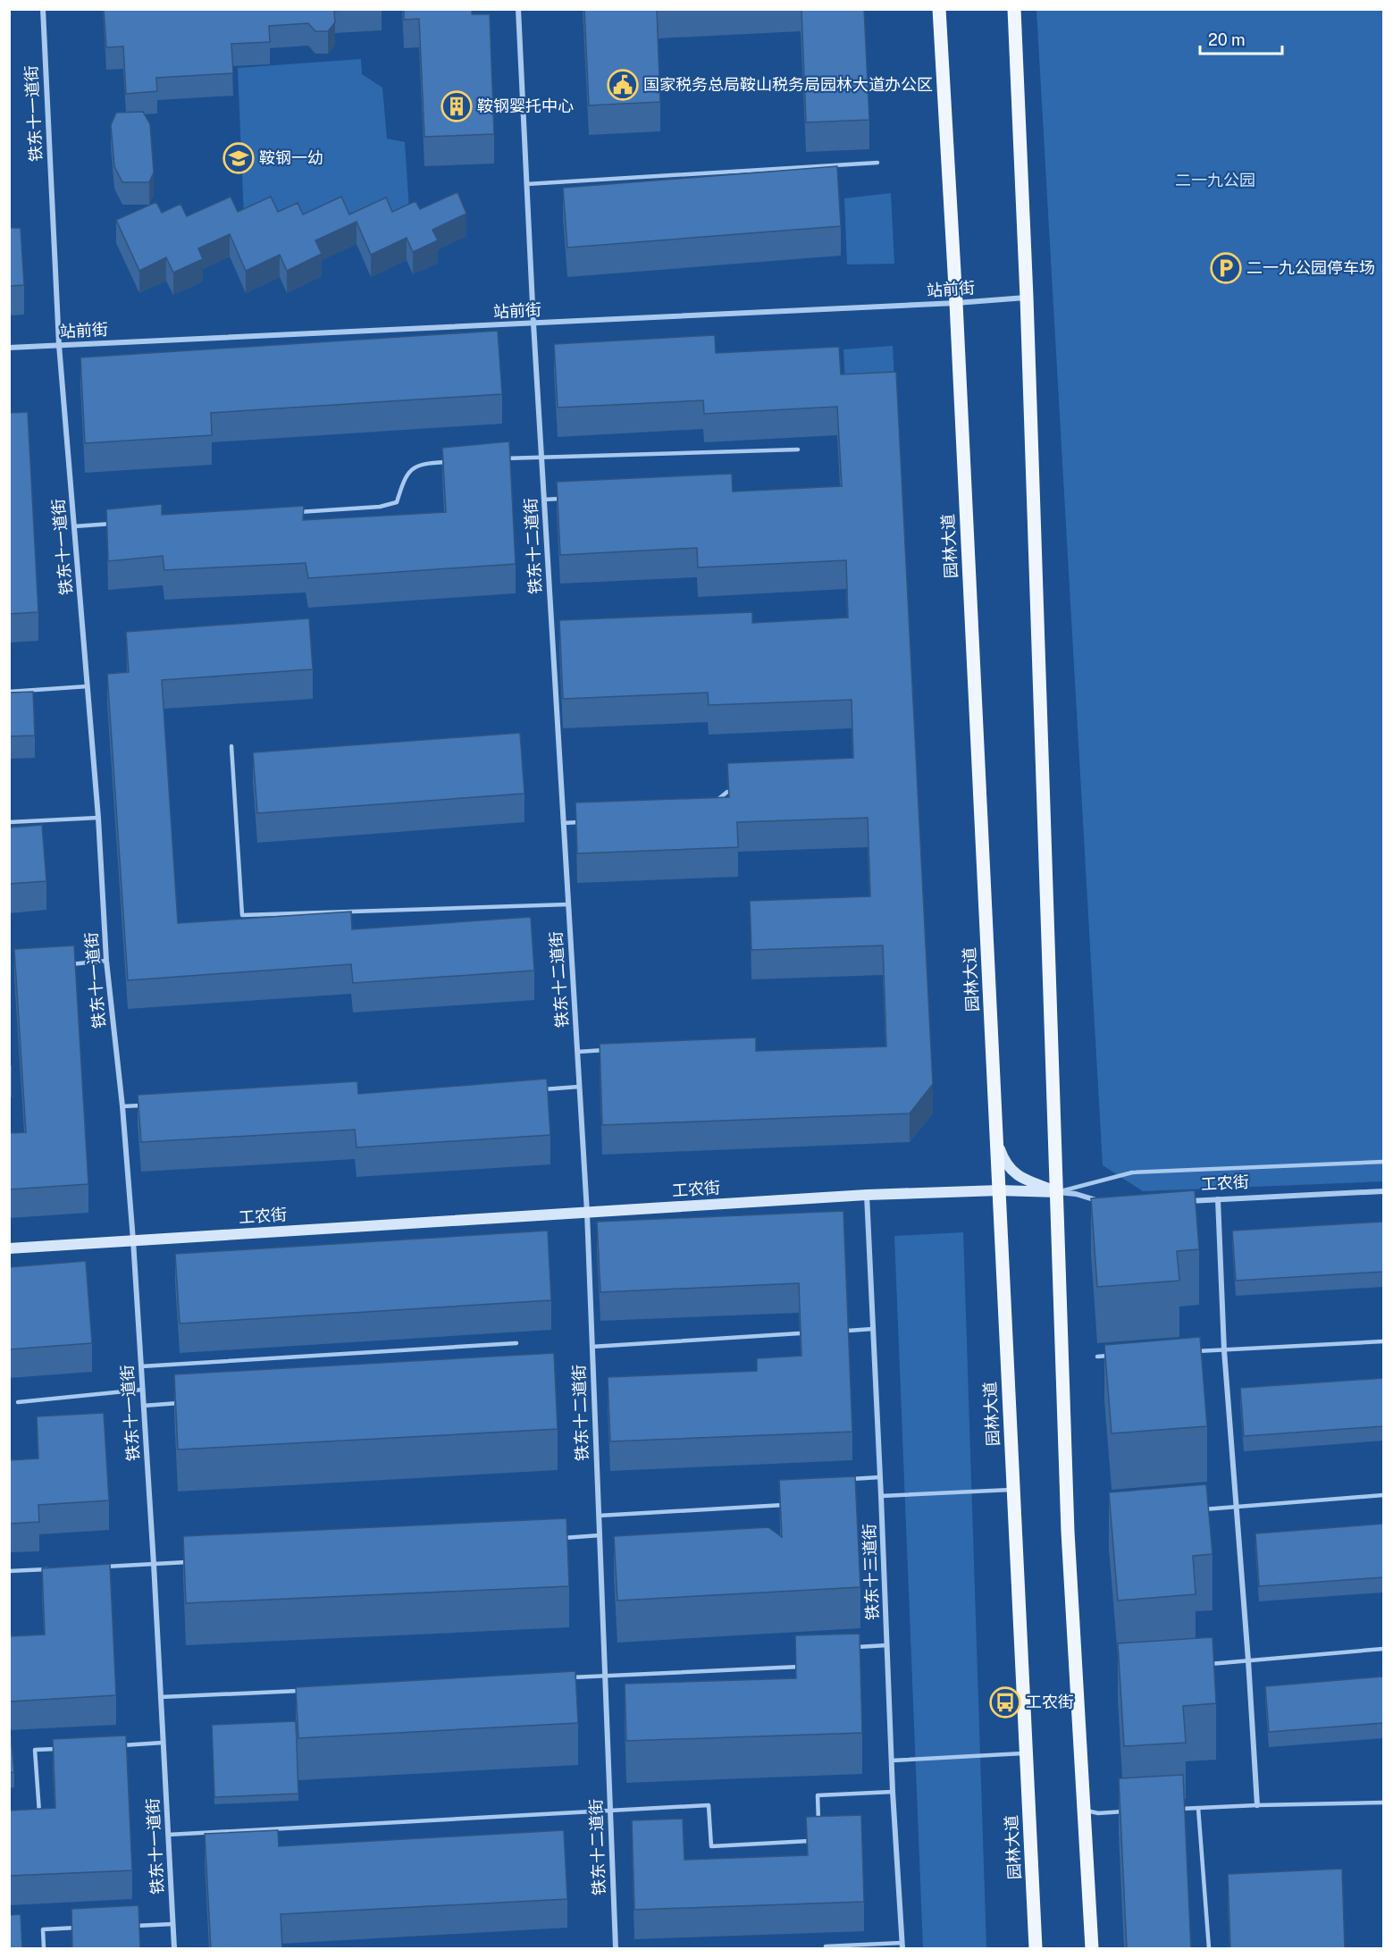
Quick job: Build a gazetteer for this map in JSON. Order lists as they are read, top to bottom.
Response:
{
  "streets": {
    "main road": ["园林大道"],
    "street": [
      "铁东十一道街",
      "站前街",
      "铁东十二道街",
      "工农街",
      "铁东十三道街"
    ]
  },
  "crossings": [
    ["铁东十一道街", "站前街"],
    ["铁东十一道街", "工农街"],
    ["站前街", "铁东十二道街"],
    ["站前街", "园林大道"],
    ["铁东十二道街", "工农街"],
    ["园林大道", "工农街"],
    ["工农街", "铁东十三道街"]
  ],
  "parks": ["二一九公园"],
  "places": {
    "public building": ["国家税务总局鞍山税务局园林大道办公区"],
    "building": ["鞍钢婴托中心"],
    "school or university": ["鞍钢一幼"],
    "parking": ["二一九公园停车场"],
    "bus stop": ["工农街"]
  },
  "scale_bar": "20 m"
}
